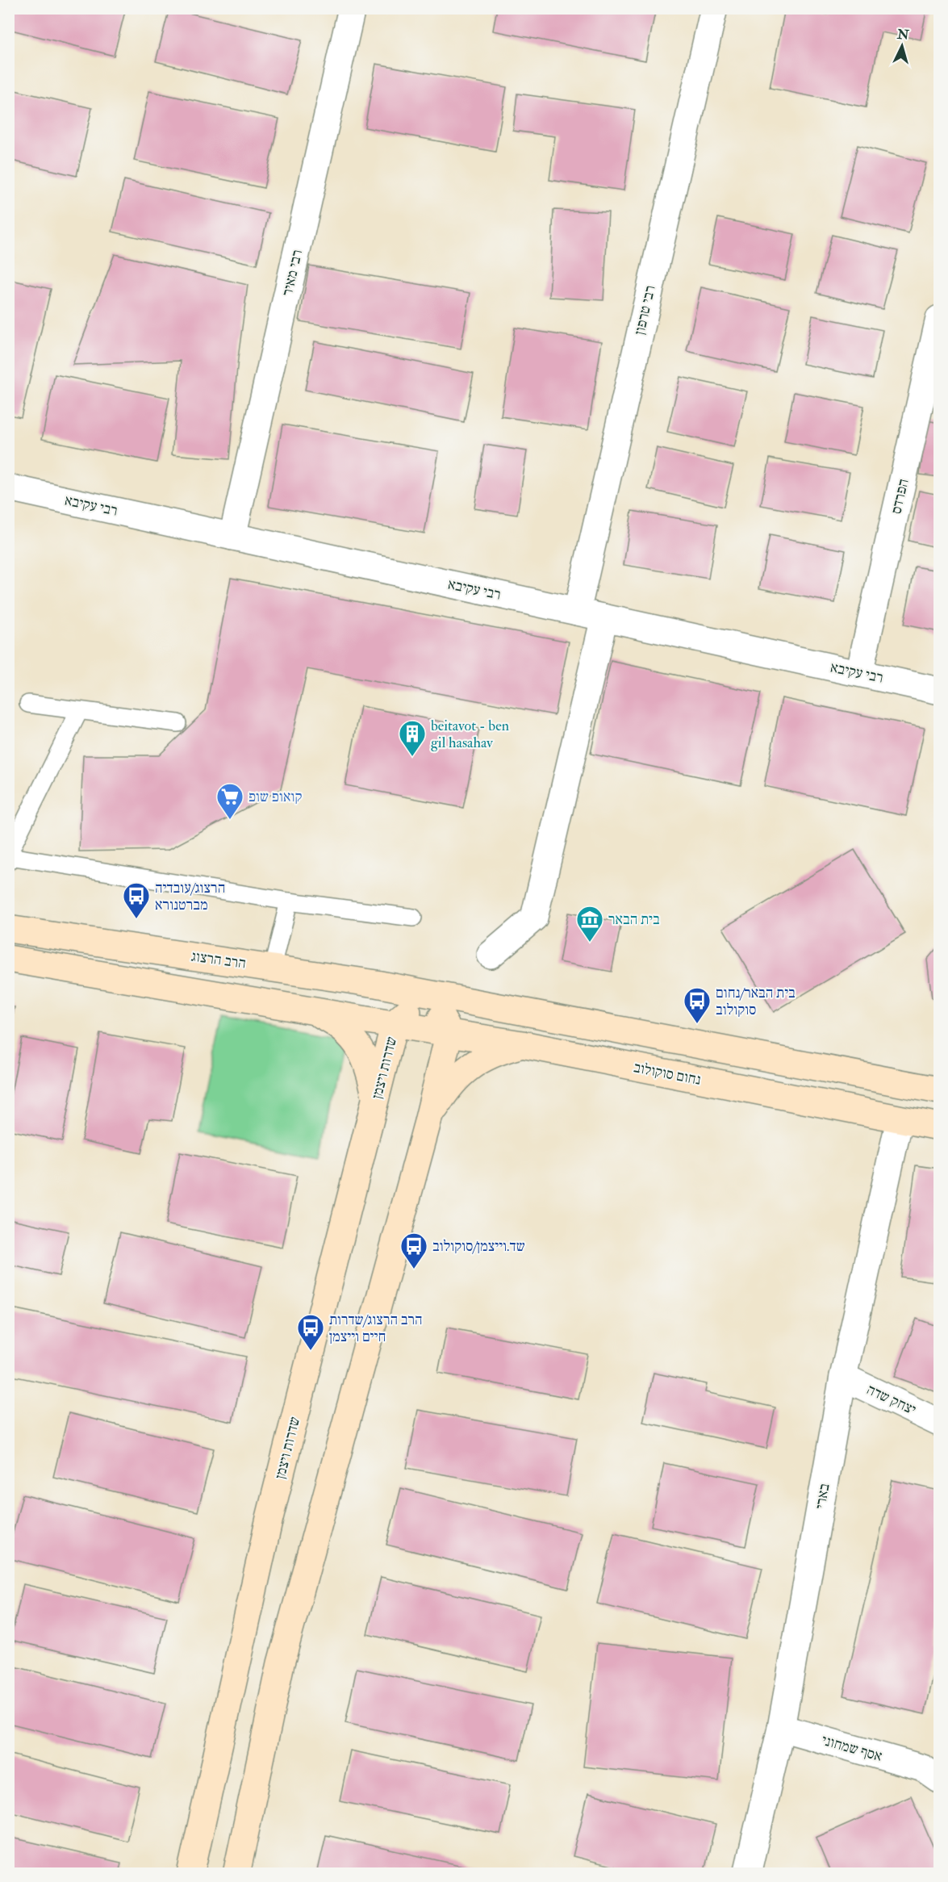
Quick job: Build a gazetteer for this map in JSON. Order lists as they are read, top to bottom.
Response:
{
  "streets": {
    "main road": ["הרב הרצוג", "שדרות ויצמן", "נחום סוקולוב"],
    "street": [
      "רבי מאיר",
      "רבי טרפון",
      "הפרדס",
      "רבי עקיבא",
      "יצחק שדה",
      "בארי",
      "אסף שמחוני"
    ]
  },
  "crossings": [
    ["רבי מאיר", "רבי עקיבא"],
    ["רבי טרפון", "רבי עקיבא"],
    ["הפרדס", "רבי עקיבא"],
    ["הרב הרצוג", "שדרות ויצמן"],
    ["שדרות ויצמן", "נחום סוקולוב"],
    ["נחום סוקולוב", "בארי"],
    ["יצחק שדה", "בארי"],
    ["בארי", "אסף שמחוני"]
  ],
  "places": {
    "building": ["beitavot - ben gil hasahav"],
    "supermarket": ["קואופ שופ"],
    "bus stop": [
      "הרצוג/עובדיה מברטנורא",
      "בית הבאר/נחום סוקולוב",
      "שד.וייצמן/סוקולוב",
      "הרב הרצוג/שדרות חיים וייצמן"
    ],
    "museum": ["בית הבאר"]
  },
  "north": "top"
}
